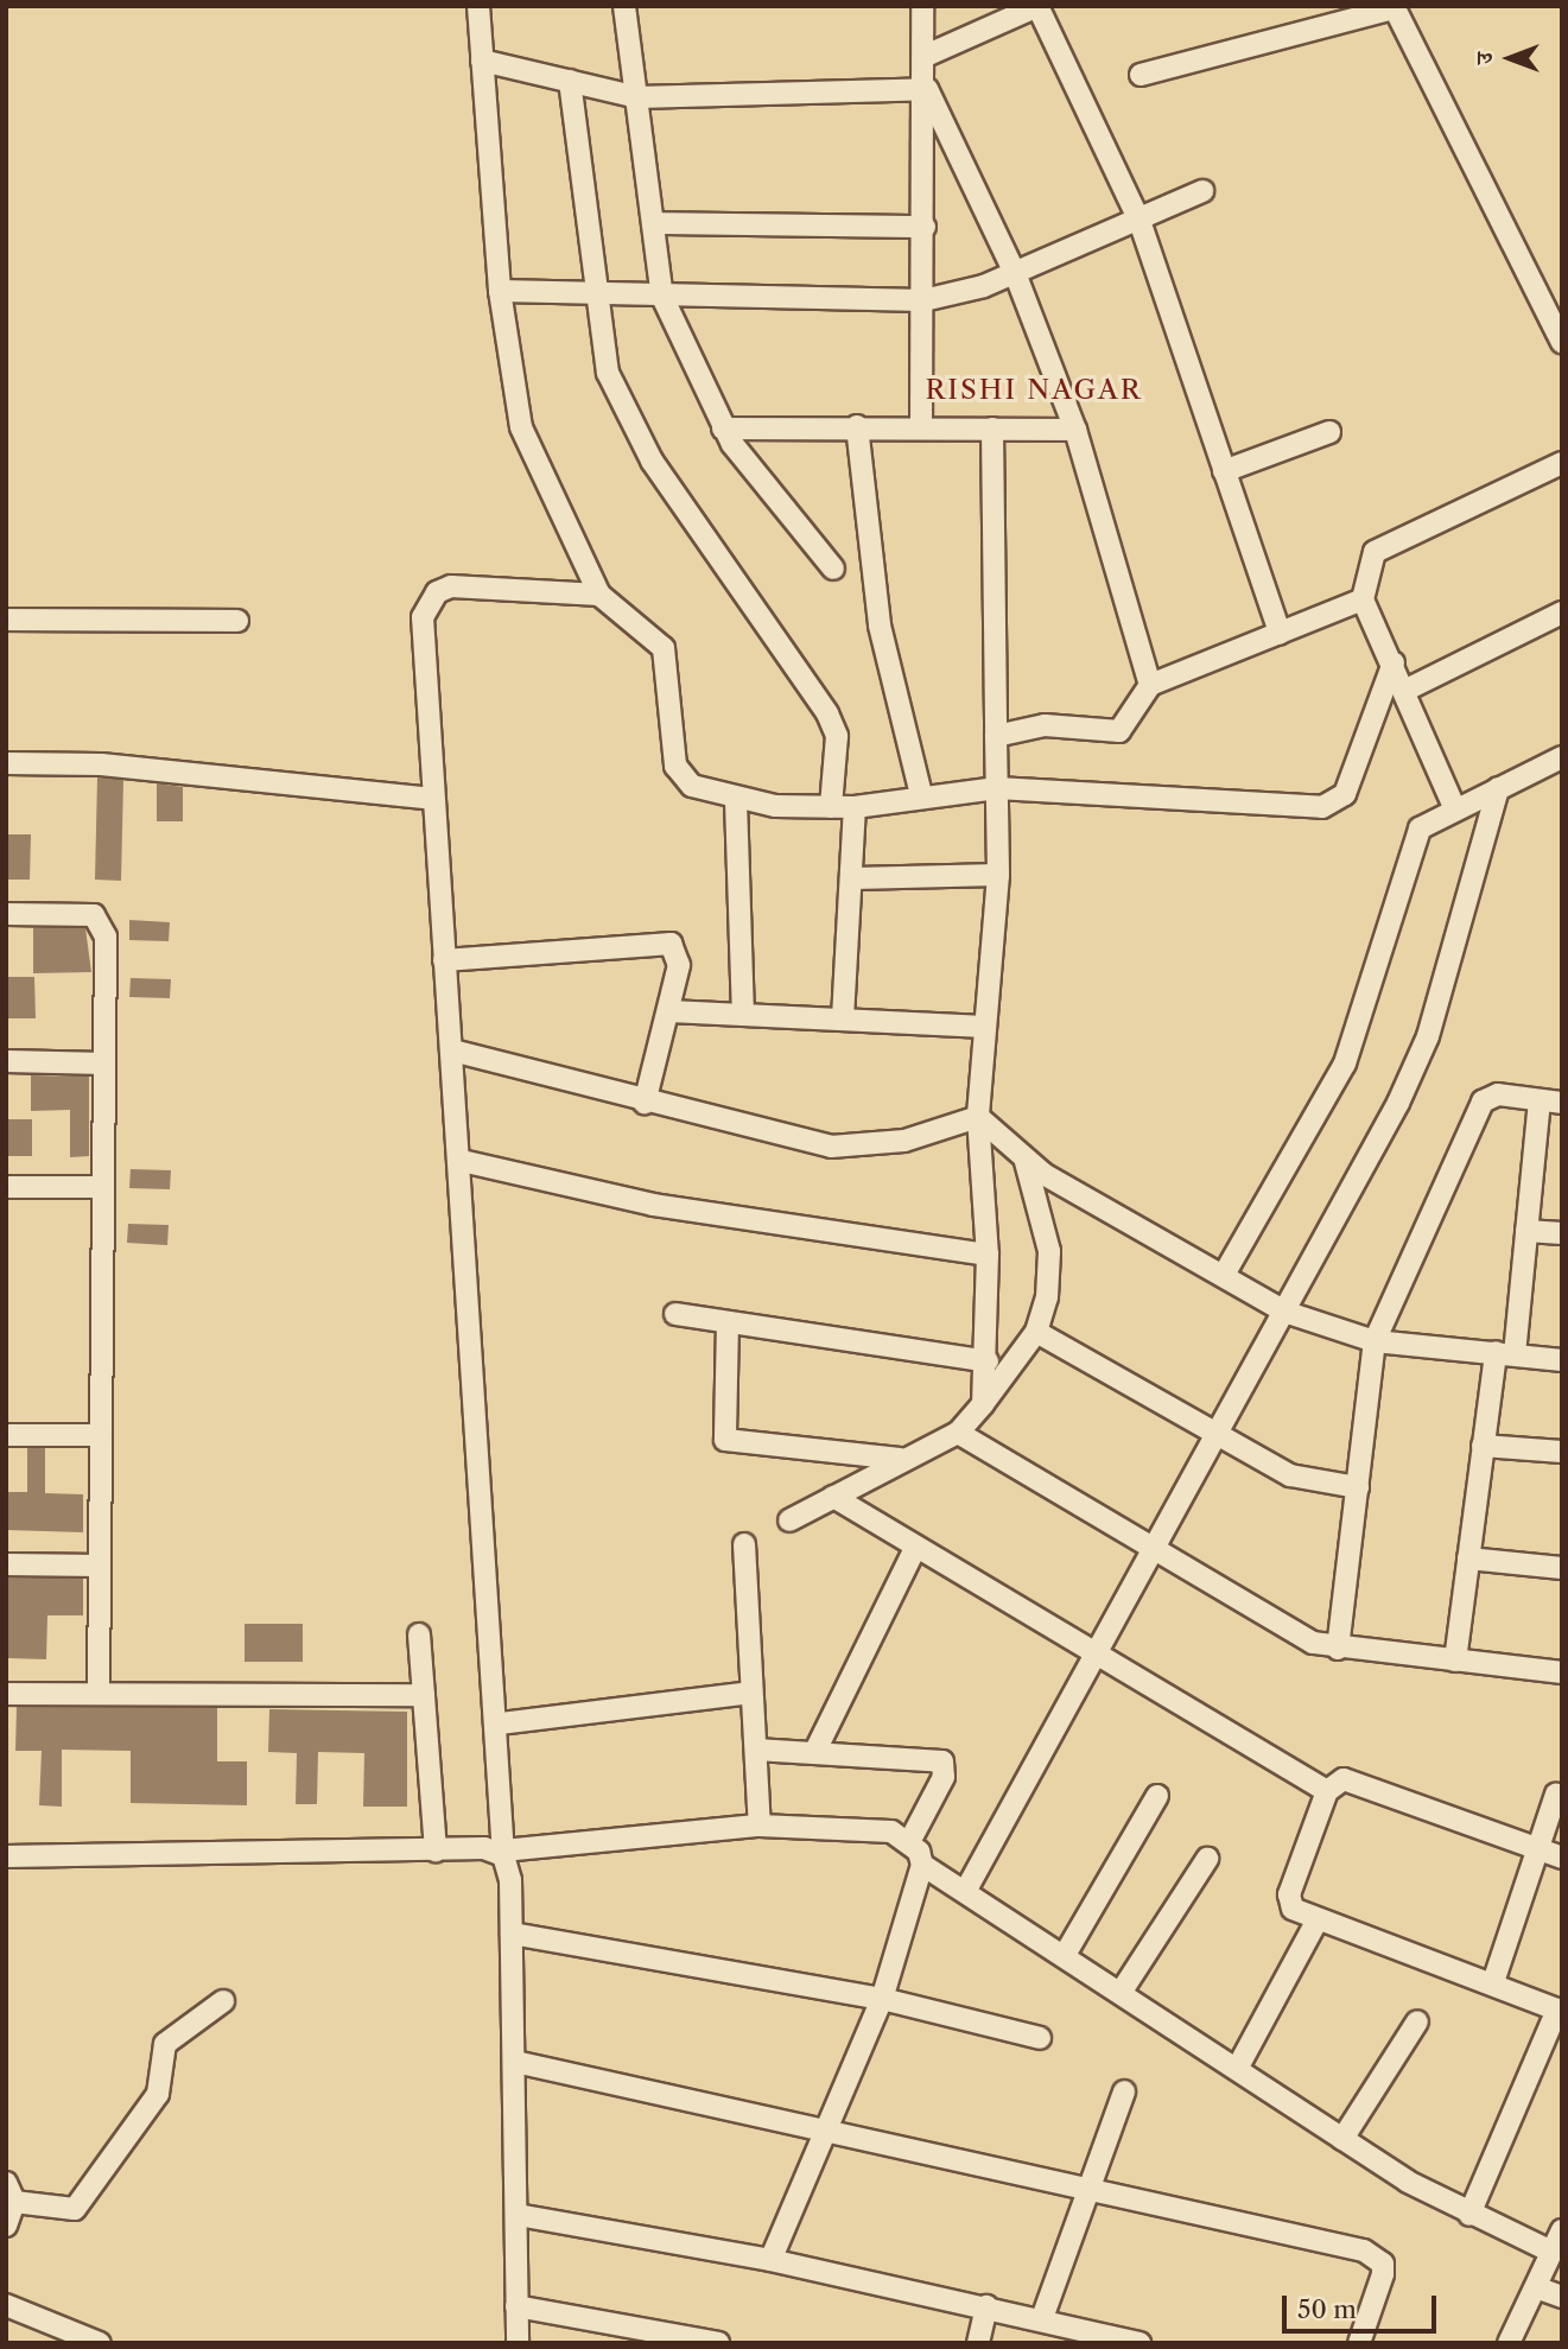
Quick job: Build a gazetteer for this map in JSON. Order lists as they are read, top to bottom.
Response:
{
  "districts": ["RISHI NAGAR"],
  "scale_bar": "50 m",
  "north": "left"
}
